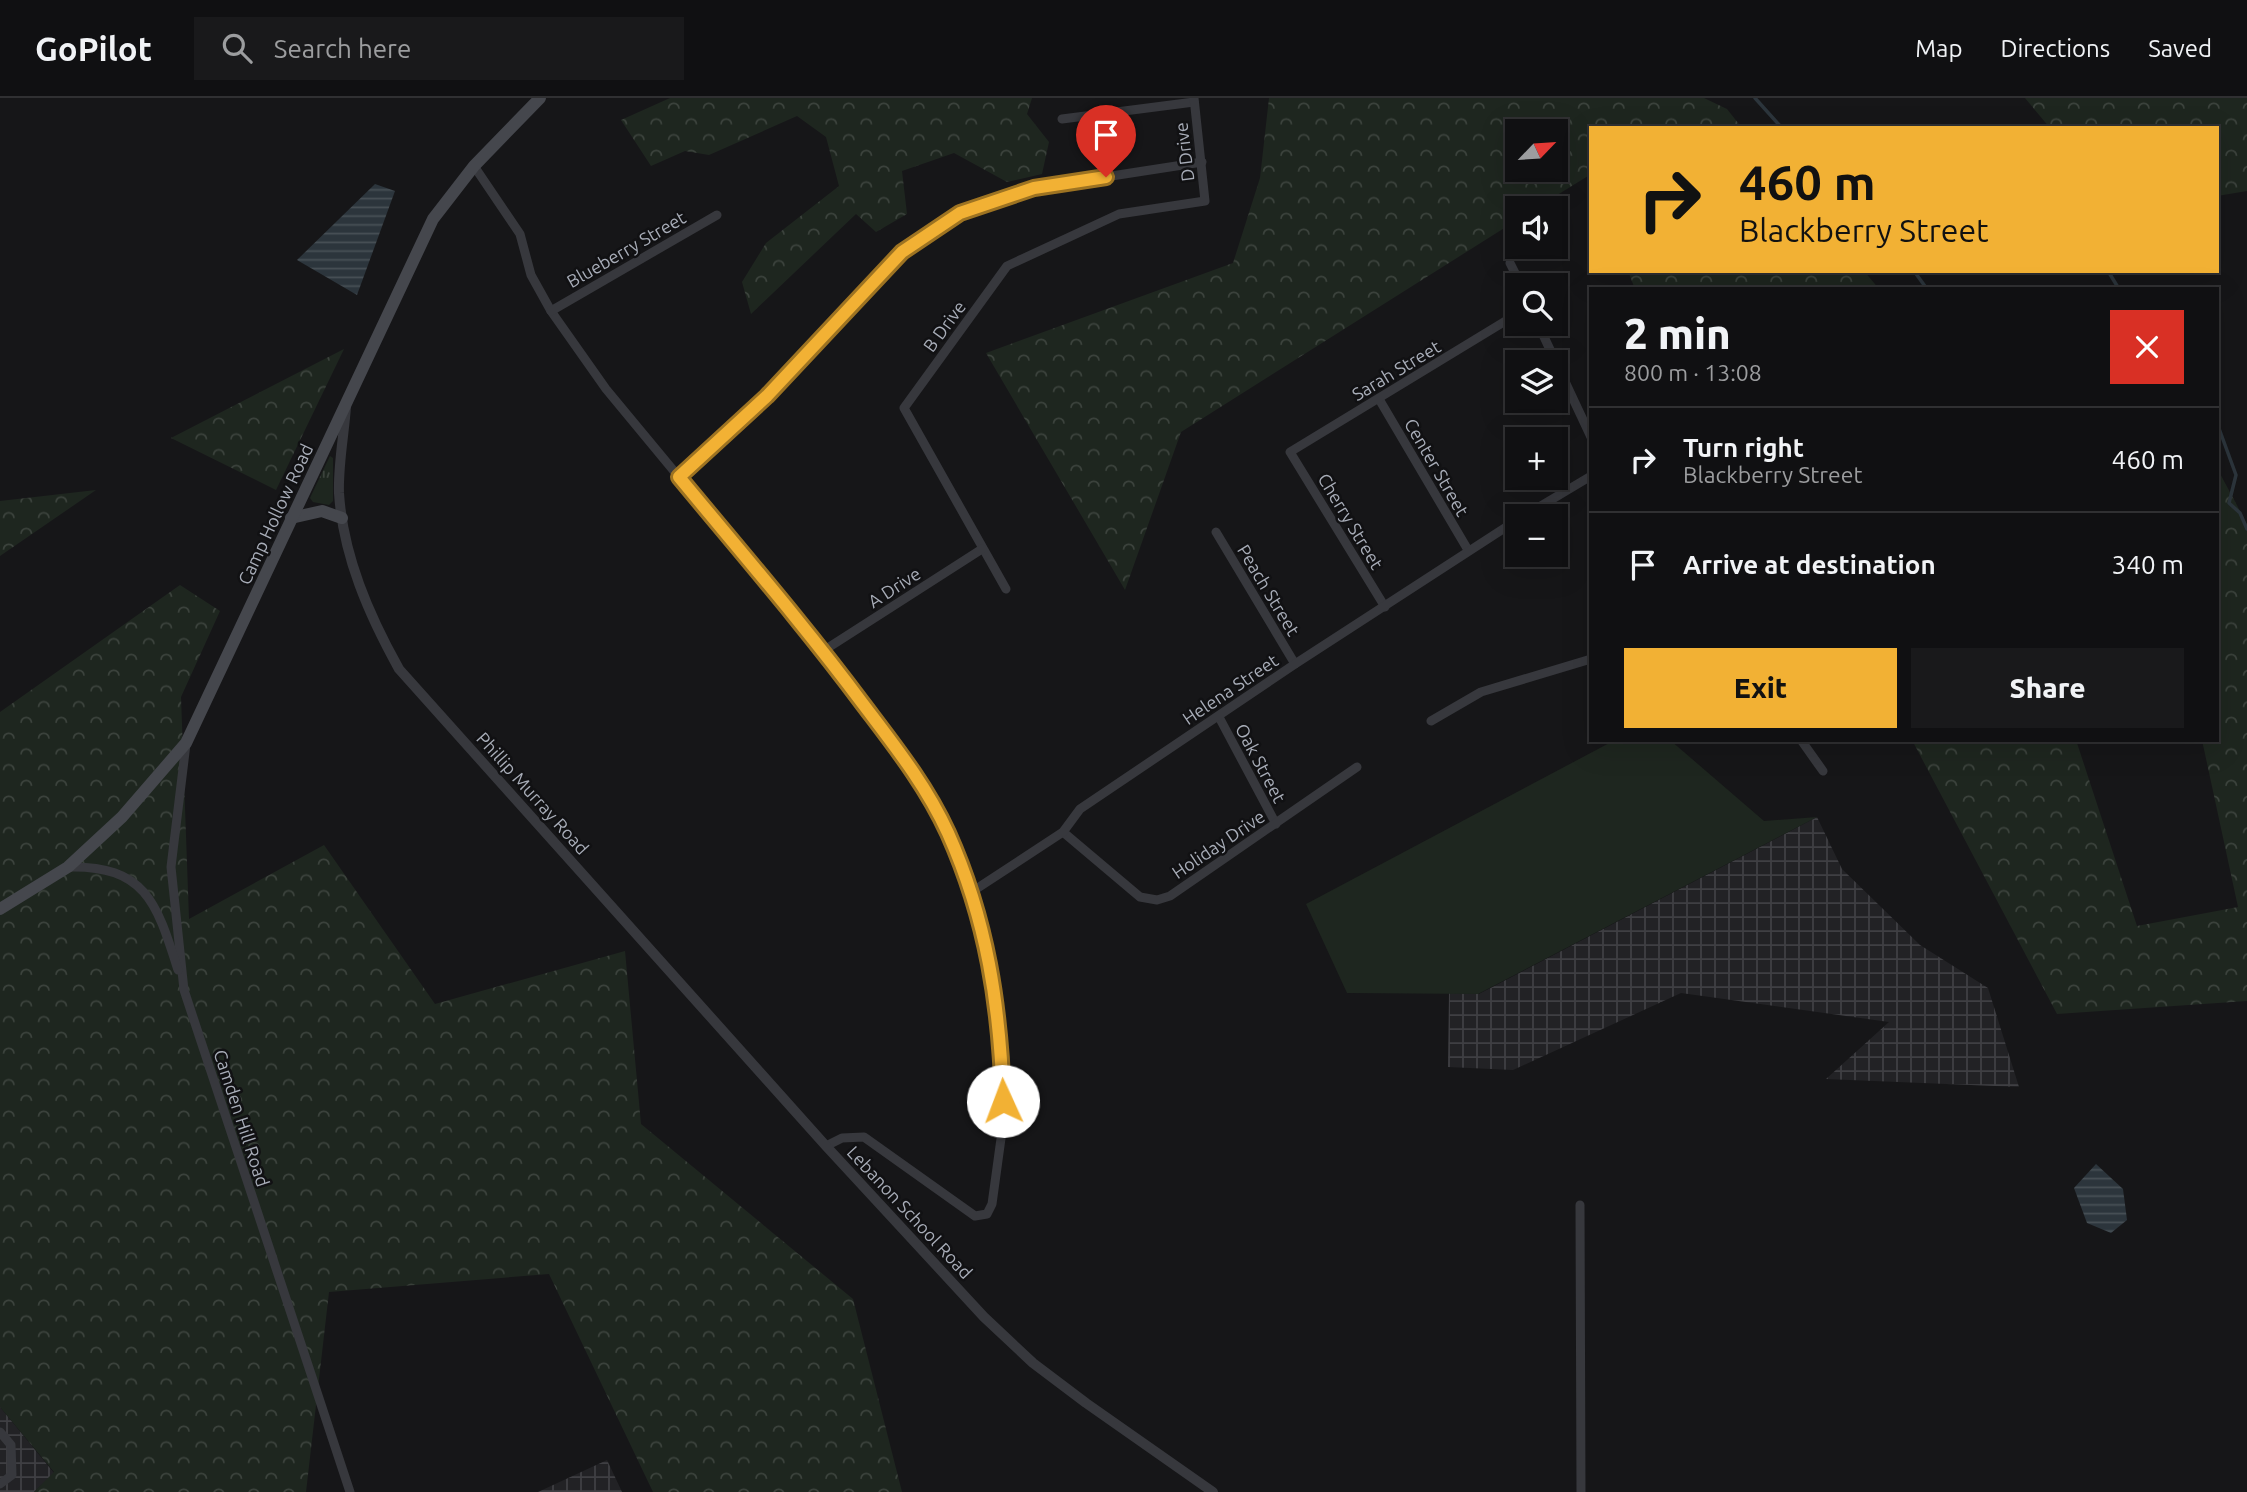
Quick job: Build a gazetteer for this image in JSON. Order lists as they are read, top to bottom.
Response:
{
  "streets": {
    "main road": ["Camp Hollow Road"],
    "street": [
      "D Drive",
      "Blueberry Street",
      "B Drive",
      "Sarah Street",
      "Center Street",
      "Cherry Street",
      "A Drive",
      "Peach Street",
      "Helena Street",
      "Oak Street",
      "Phillip Murray Road",
      "Holiday Drive",
      "Camden Hill Road",
      "Lebanon School Road"
    ]
  },
  "crossings": [
    ["D Drive", "B Drive"],
    ["Blueberry Street", "Lebanon School Road"],
    ["B Drive", "A Drive"],
    ["Sarah Street", "Center Street"],
    ["Sarah Street", "Cherry Street"],
    ["Center Street", "Helena Street"],
    ["Camp Hollow Road", "Phillip Murray Road"],
    ["Camp Hollow Road", "Camden Hill Road"],
    ["Camp Hollow Road", "Lebanon School Road"],
    ["Cherry Street", "Helena Street"],
    ["A Drive", "Lebanon School Road"],
    ["Peach Street", "Helena Street"],
    ["Helena Street", "Oak Street"],
    ["Helena Street", "Holiday Drive"],
    ["Helena Street", "Lebanon School Road"],
    ["Oak Street", "Holiday Drive"],
    ["Phillip Murray Road", "Lebanon School Road"]
  ],
  "north": "top right",
  "page": {
    "header": "GoPilot",
    "search": "Search here",
    "nav": ["Map", "Directions", "Saved"],
    "map_buttons": ["+", "−"],
    "turn": ["460 m", "Blackberry Street"],
    "heading": ["2 min", "800 m · 13:08"],
    "list": [
      {
        "name": "Turn right",
        "note": "Blackberry Street",
        "value": "460 m"
      },
      {
        "name": "Arrive at destination",
        "value": "340 m"
      }
    ],
    "buttons": ["Exit", "Share"]
  }
}
